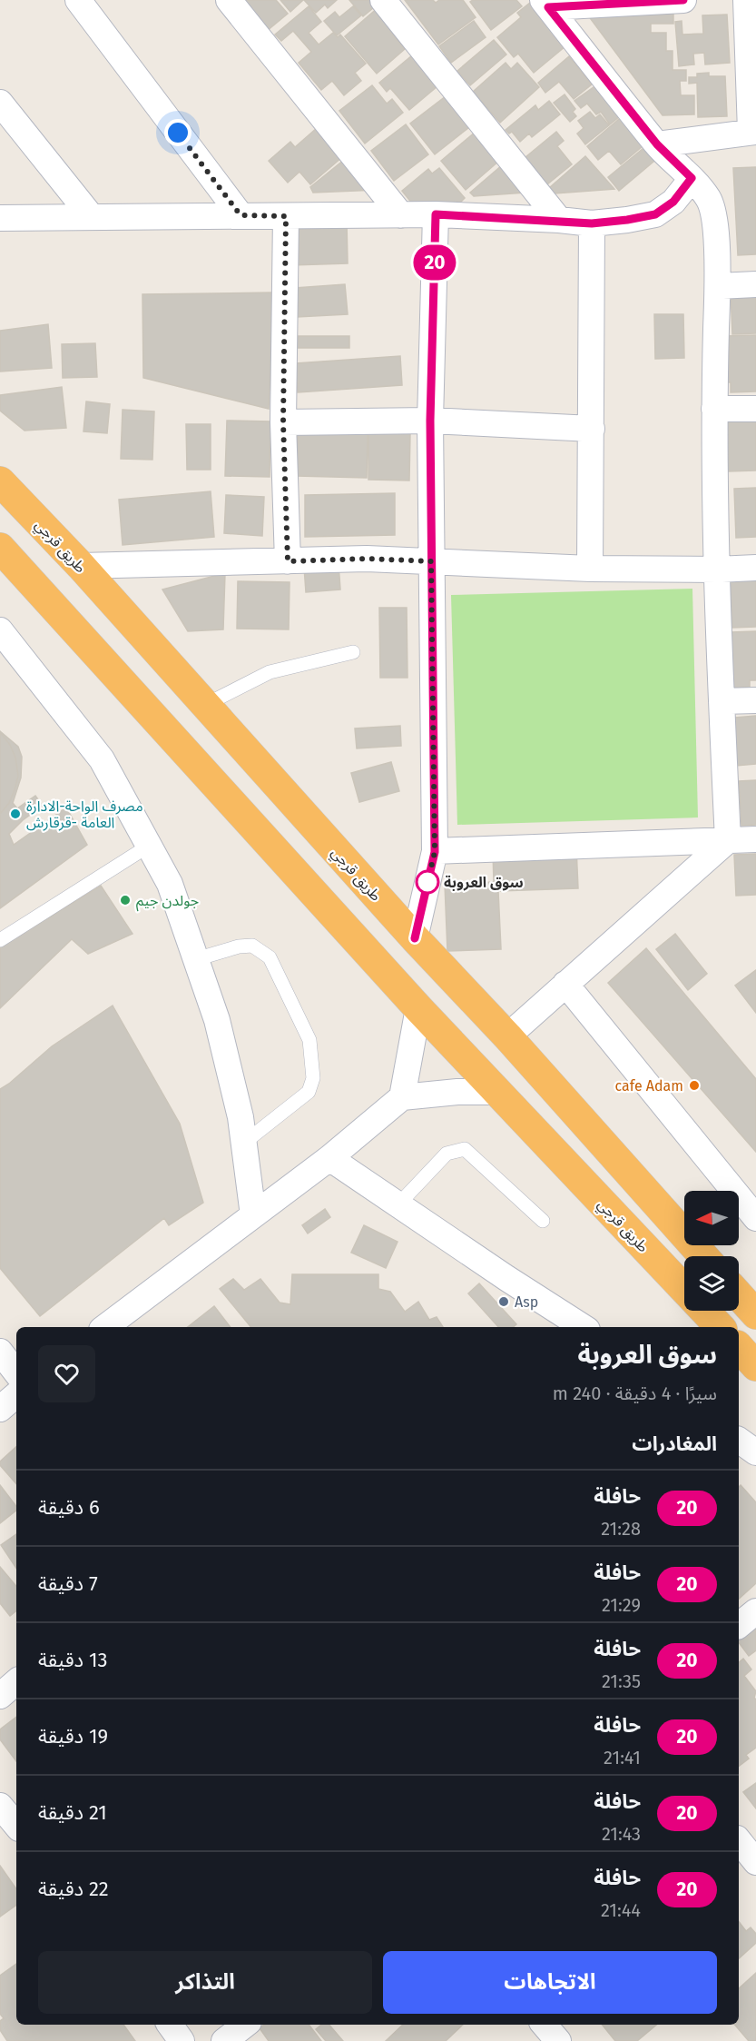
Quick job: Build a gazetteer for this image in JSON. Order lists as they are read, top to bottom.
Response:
{
  "streets": {
    "highway": ["طريق قرجي"]
  },
  "places": [
    "مصرف الواحة-الادارة العامة -قرقارش",
    "سوق العروبة",
    "جولدن جيم",
    "cafe Adam",
    "Asp"
  ],
  "lines": ["bus line 20"],
  "north": "left",
  "page": {
    "on_map": "20",
    "heading": [
      ["سوق العروبة", "سيرًا · 4 دقيقة · 240 m"],
      "المغادرات"
    ],
    "list": [
      {
        "mark": "20",
        "name": "حافلة",
        "note": "21:28",
        "value": "6 دقيقة"
      },
      {
        "mark": "20",
        "name": "حافلة",
        "note": "21:29",
        "value": "7 دقيقة"
      },
      {
        "mark": "20",
        "name": "حافلة",
        "note": "21:35",
        "value": "13 دقيقة"
      },
      {
        "mark": "20",
        "name": "حافلة",
        "note": "21:41",
        "value": "19 دقيقة"
      },
      {
        "mark": "20",
        "name": "حافلة",
        "note": "21:43",
        "value": "21 دقيقة"
      },
      {
        "mark": "20",
        "name": "حافلة",
        "note": "21:44",
        "value": "22 دقيقة"
      }
    ],
    "buttons": ["الاتجاهات", "التذاكر"]
  }
}
